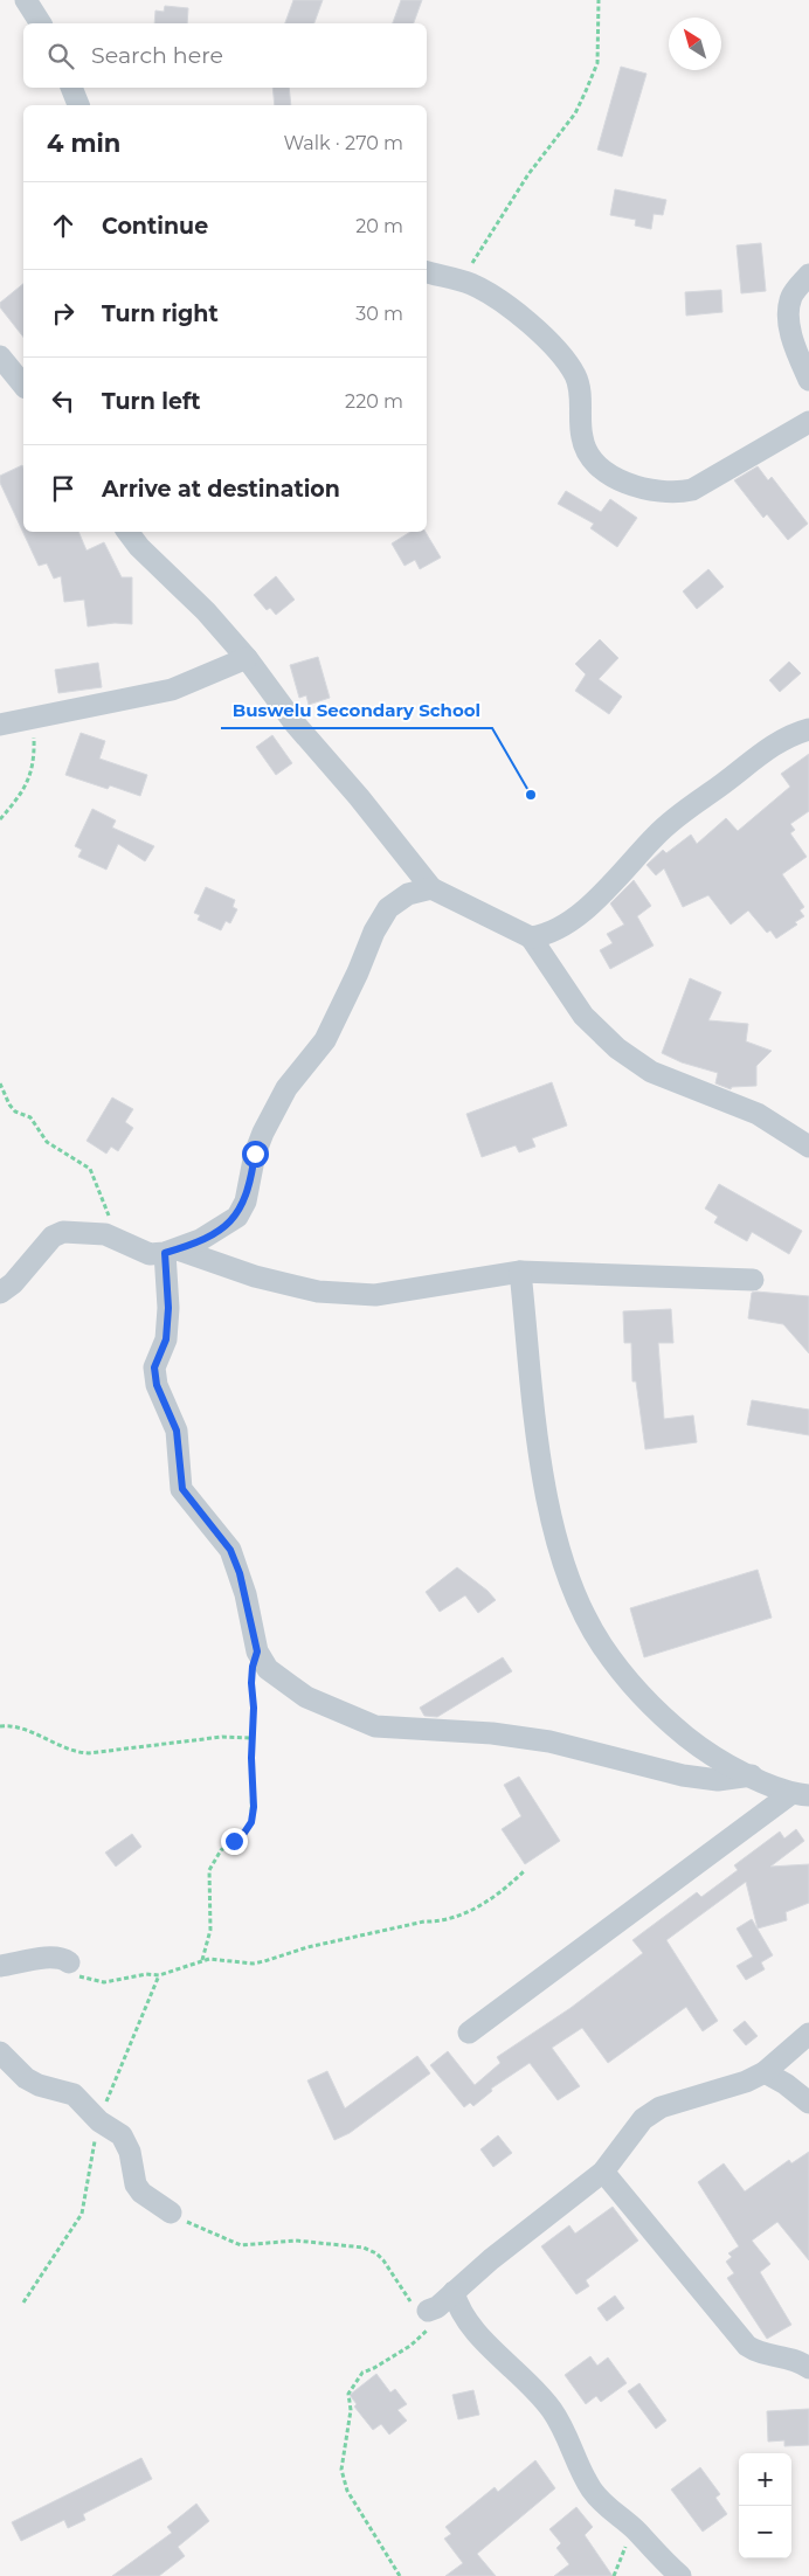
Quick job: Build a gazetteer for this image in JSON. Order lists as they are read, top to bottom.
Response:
{
  "places": ["Buswelu Secondary School"],
  "north": "top left",
  "page": {
    "search": "Search here",
    "heading": ["4 min", "Walk · 270 m"],
    "list": [
      ["Continue", "20 m"],
      ["Turn right", "30 m"],
      ["Turn left", "220 m"],
      "Arrive at destination"
    ],
    "map_buttons": ["+", "−"]
  }
}
